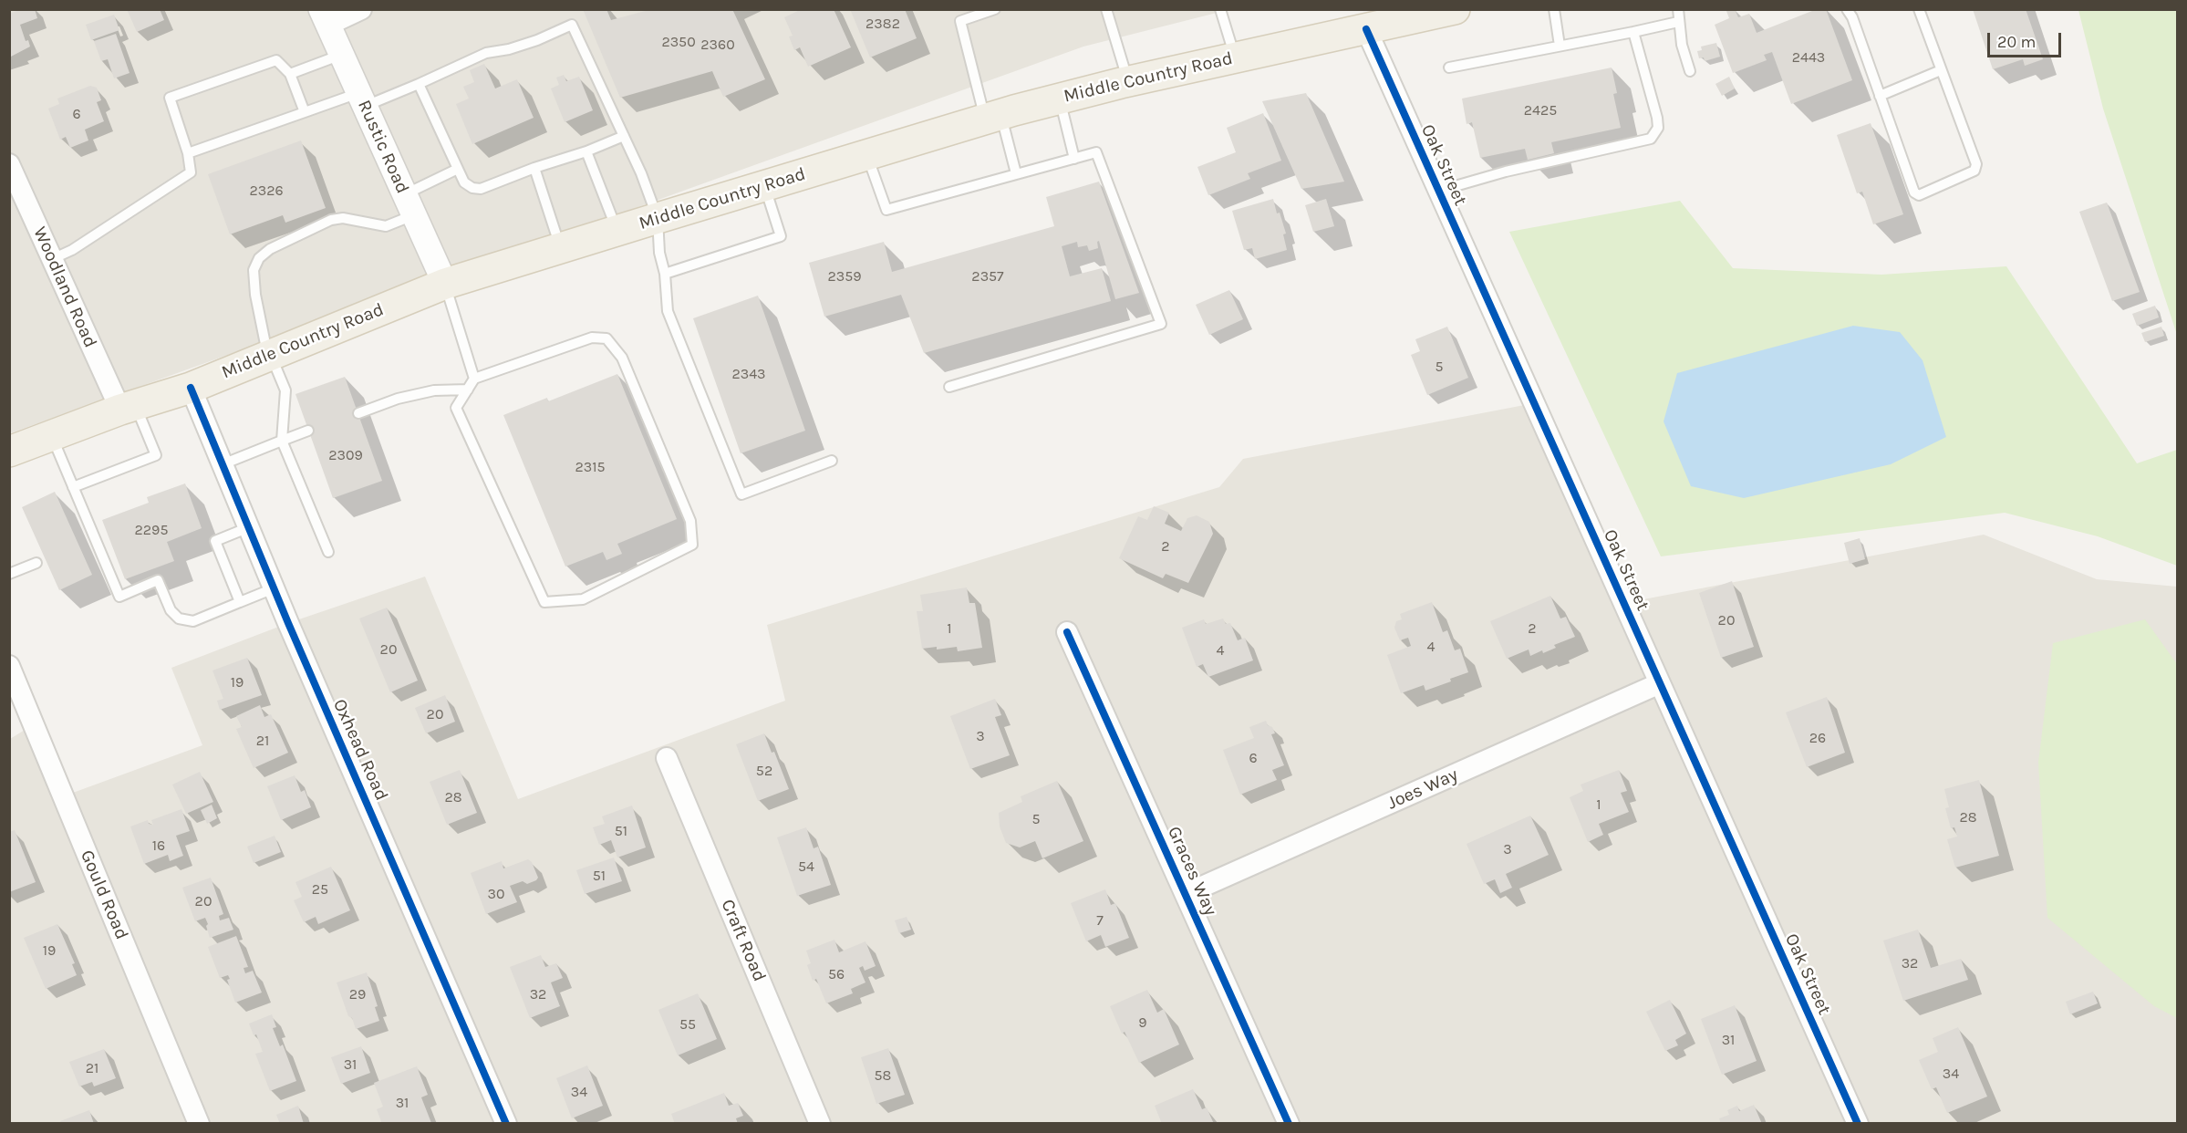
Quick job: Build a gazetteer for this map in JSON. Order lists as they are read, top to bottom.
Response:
{
  "streets": {
    "main road": ["Middle Country Road"],
    "street": [
      "Rustic Road",
      "Oak Street",
      "Woodland Road",
      "Oxhead Road",
      "Joes Way",
      "Graces Way",
      "Gould Road",
      "Craft Road"
    ]
  },
  "crossings": [
    ["Middle Country Road", "Rustic Road"],
    ["Middle Country Road", "Oak Street"],
    ["Middle Country Road", "Woodland Road"],
    ["Middle Country Road", "Oxhead Road"],
    ["Oak Street", "Joes Way"],
    ["Joes Way", "Graces Way"]
  ],
  "house_numbers": [
    "2382",
    "2350",
    "2360",
    "2443",
    "2425",
    "6",
    "2326",
    "2359",
    "2357",
    "5",
    "2343",
    "2309",
    "2315",
    "2295",
    "2",
    "20",
    "1",
    "2",
    "4",
    "20",
    "4",
    "19",
    "20",
    "3",
    "26",
    "21",
    "6",
    "52",
    "28",
    "1",
    "28",
    "5",
    "51",
    "16",
    "3",
    "54",
    "51",
    "25",
    "30",
    "20",
    "7",
    "19",
    "32",
    "56",
    "29",
    "32",
    "9",
    "55",
    "31",
    "31",
    "21",
    "34",
    "58",
    "34",
    "31"
  ],
  "scale_bar": "20 m"
}
